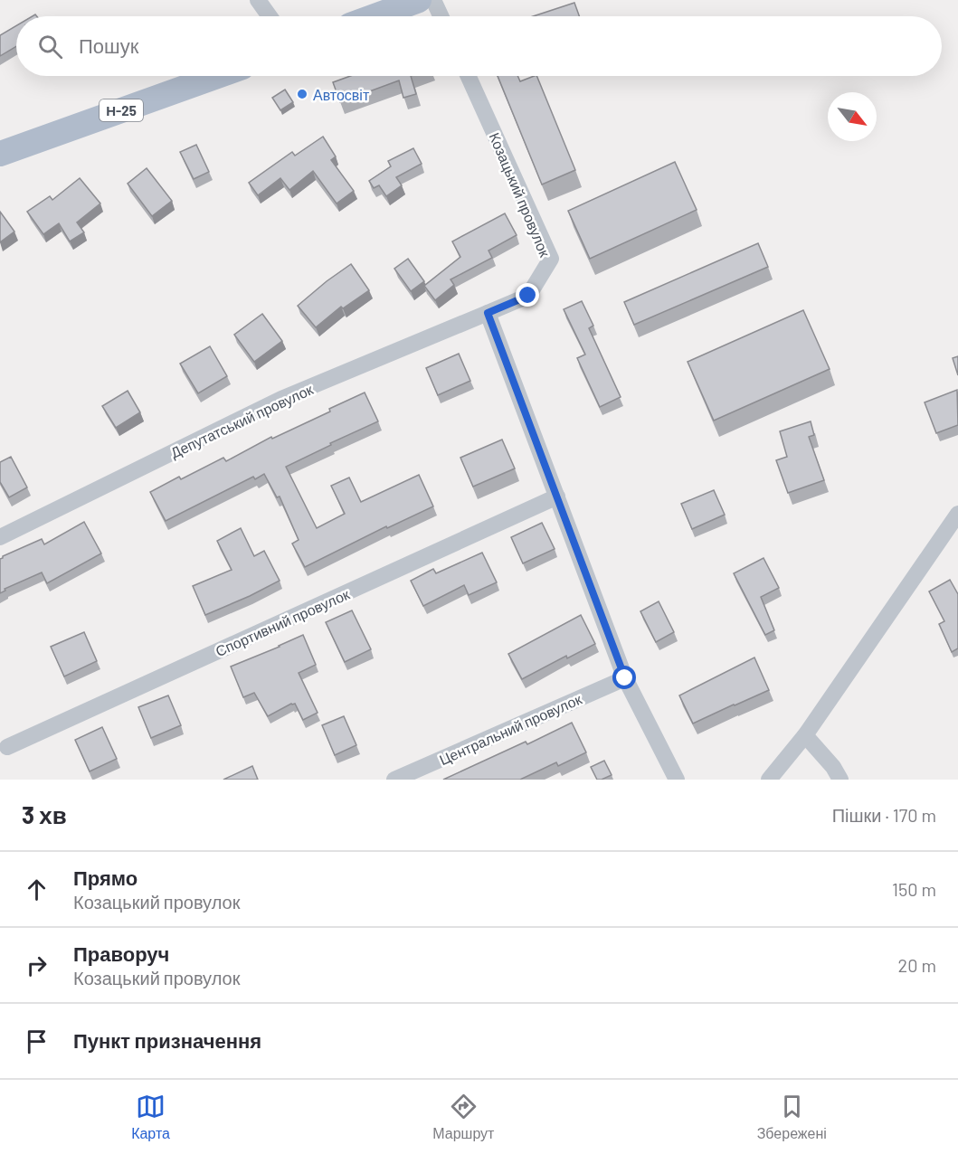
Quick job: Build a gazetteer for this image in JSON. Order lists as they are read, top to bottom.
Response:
{
  "streets": {
    "main road": ["Н-25"],
    "street": [
      "Козацький провулок",
      "Депутатський провулок",
      "Спортивний провулок",
      "Центральний провулок"
    ]
  },
  "crossings": [
    ["Козацький провулок", "Депутатський провулок"]
  ],
  "places": ["Автосвіт"],
  "north": "bottom right",
  "page": {
    "search": "Пошук",
    "heading": ["3 хв", "Пішки · 170 m"],
    "list": [
      ["Прямо", "Козацький провулок", "150 m"],
      ["Праворуч", "Козацький провулок", "20 m"],
      "Пункт призначення"
    ],
    "nav": ["Карта", "Маршрут", "Збережені"]
  }
}
